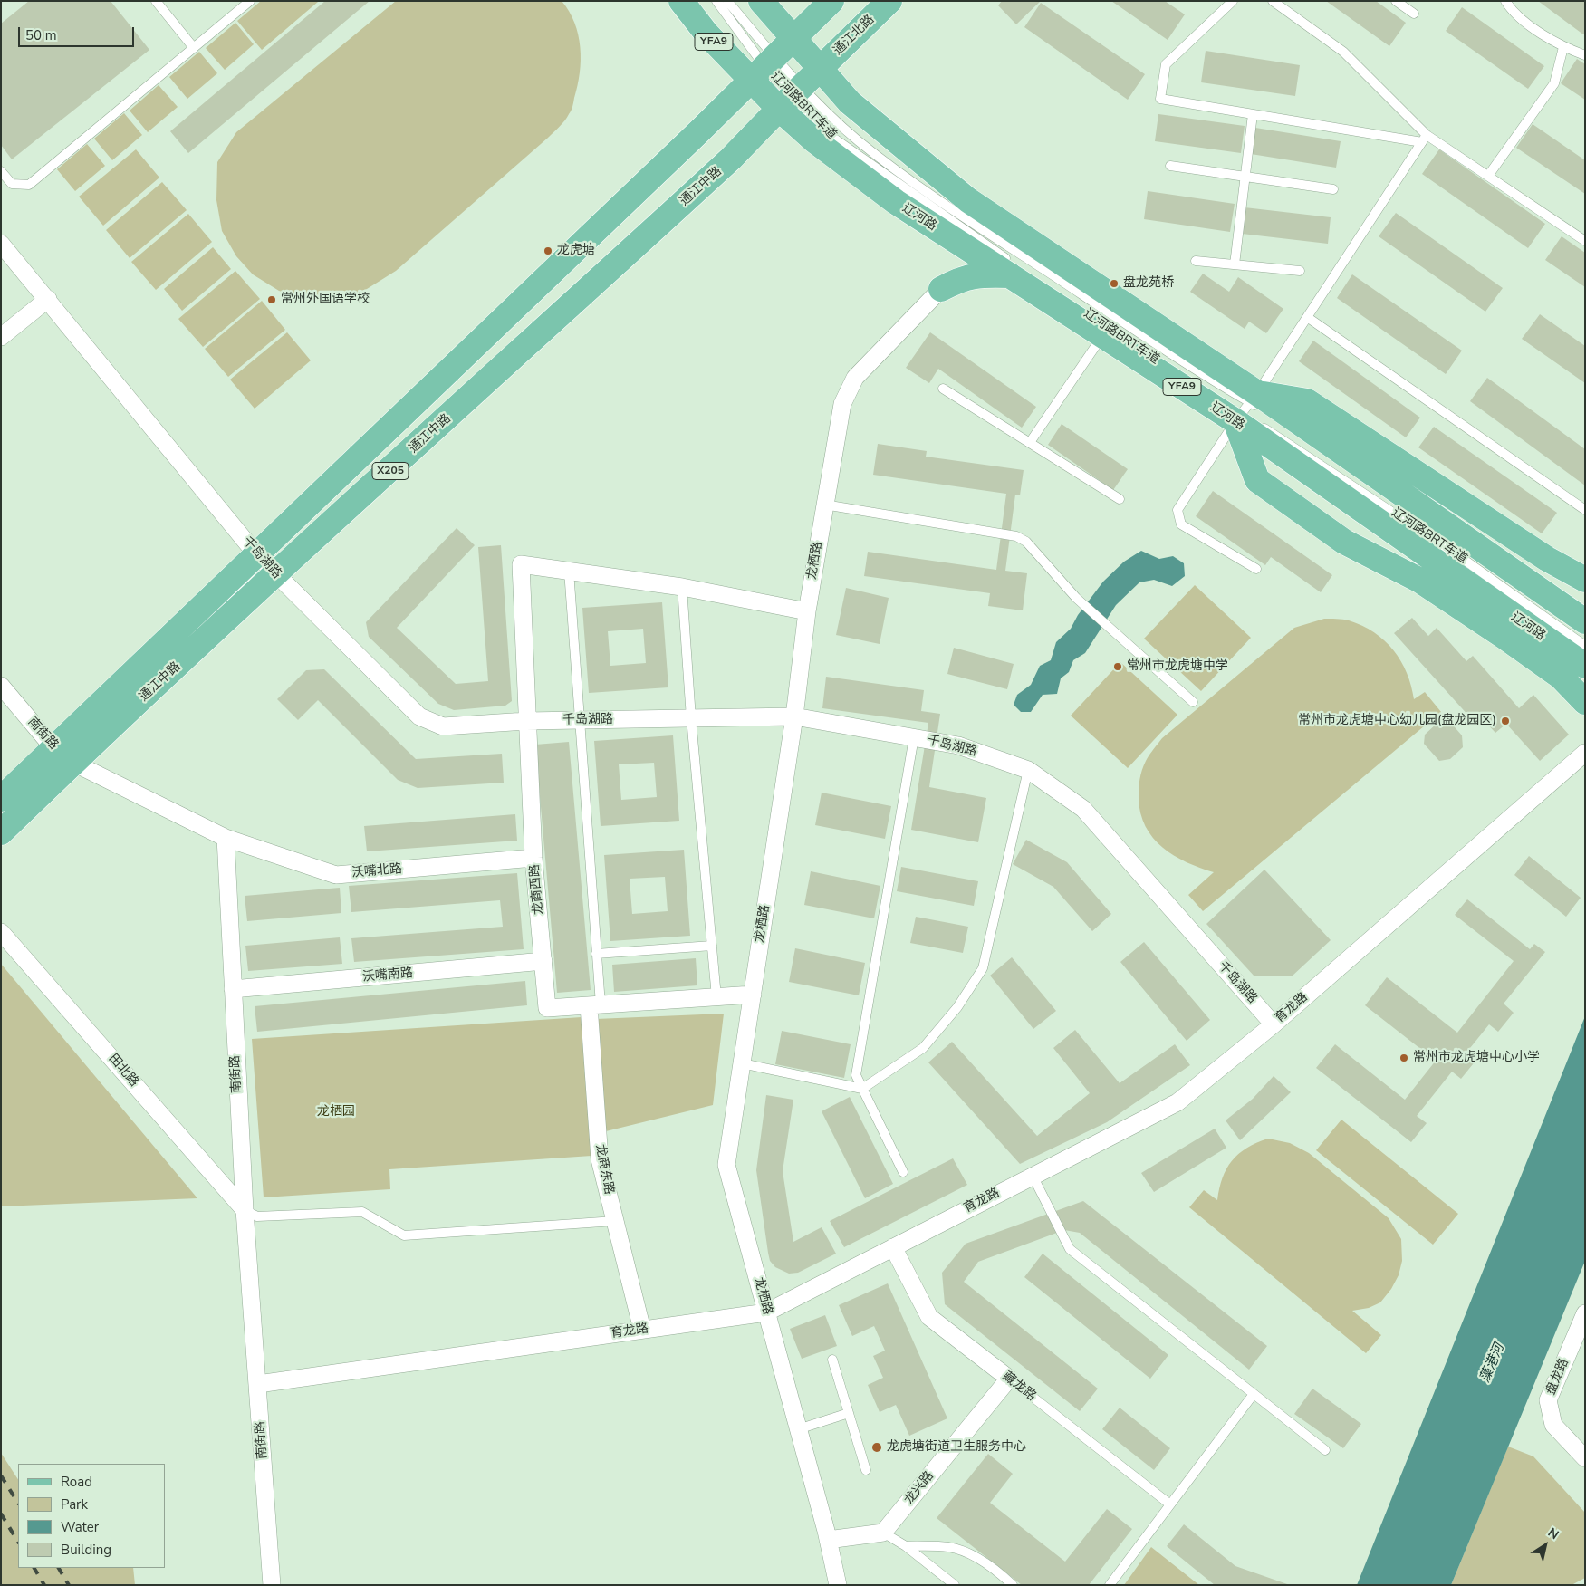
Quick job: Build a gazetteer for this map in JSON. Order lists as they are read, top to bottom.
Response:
{
  "streets": {
    "main road": [
      "通江北路",
      "YFA9",
      "通江中路",
      "辽河路",
      "X205"
    ],
    "street": [
      "千岛湖路",
      "龙栖路",
      "南街路",
      "沃嘴北路",
      "龙商西路",
      "沃嘴南路",
      "育龙路",
      "田北路",
      "龙商东路",
      "盘龙路",
      "藏龙路",
      "龙兴路"
    ],
    "lane": ["辽河路BRT车道"]
  },
  "crossings": [
    ["通江北路", "YFA9"],
    ["通江北路", "辽河路BRT车道"],
    ["通江北路", "通江中路"],
    ["通江北路", "辽河路"],
    ["YFA9", "辽河路BRT车道"],
    ["YFA9", "通江中路"],
    ["YFA9", "辽河路"],
    ["辽河路BRT车道", "通江中路"],
    ["辽河路BRT车道", "辽河路"],
    ["通江中路", "辽河路"],
    ["通江中路", "千岛湖路"],
    ["通江中路", "南街路"],
    ["千岛湖路", "龙栖路"],
    ["千岛湖路", "龙商西路"],
    ["千岛湖路", "育龙路"],
    ["龙栖路", "龙商西路"],
    ["龙栖路", "育龙路"],
    ["南街路", "沃嘴北路"],
    ["南街路", "沃嘴南路"],
    ["南街路", "育龙路"],
    ["南街路", "田北路"],
    ["沃嘴北路", "龙商西路"],
    ["龙商西路", "沃嘴南路"],
    ["龙商西路", "龙商东路"],
    ["育龙路", "龙商东路"],
    ["育龙路", "藏龙路"],
    ["藏龙路", "龙兴路"]
  ],
  "water": ["藻港河"],
  "parks": ["龙栖园"],
  "places": [
    "龙虎塘",
    "盘龙苑桥",
    "常州外国语学校",
    "常州市龙虎塘中学",
    "常州市龙虎塘中心幼儿园(盘龙园区)",
    "常州市龙虎塘中心小学",
    "龙虎塘街道卫生服务中心"
  ],
  "legend": [
    "Road",
    "Park",
    "Water",
    "Building"
  ],
  "scale_bar": "50 m",
  "north": "top right"
}
